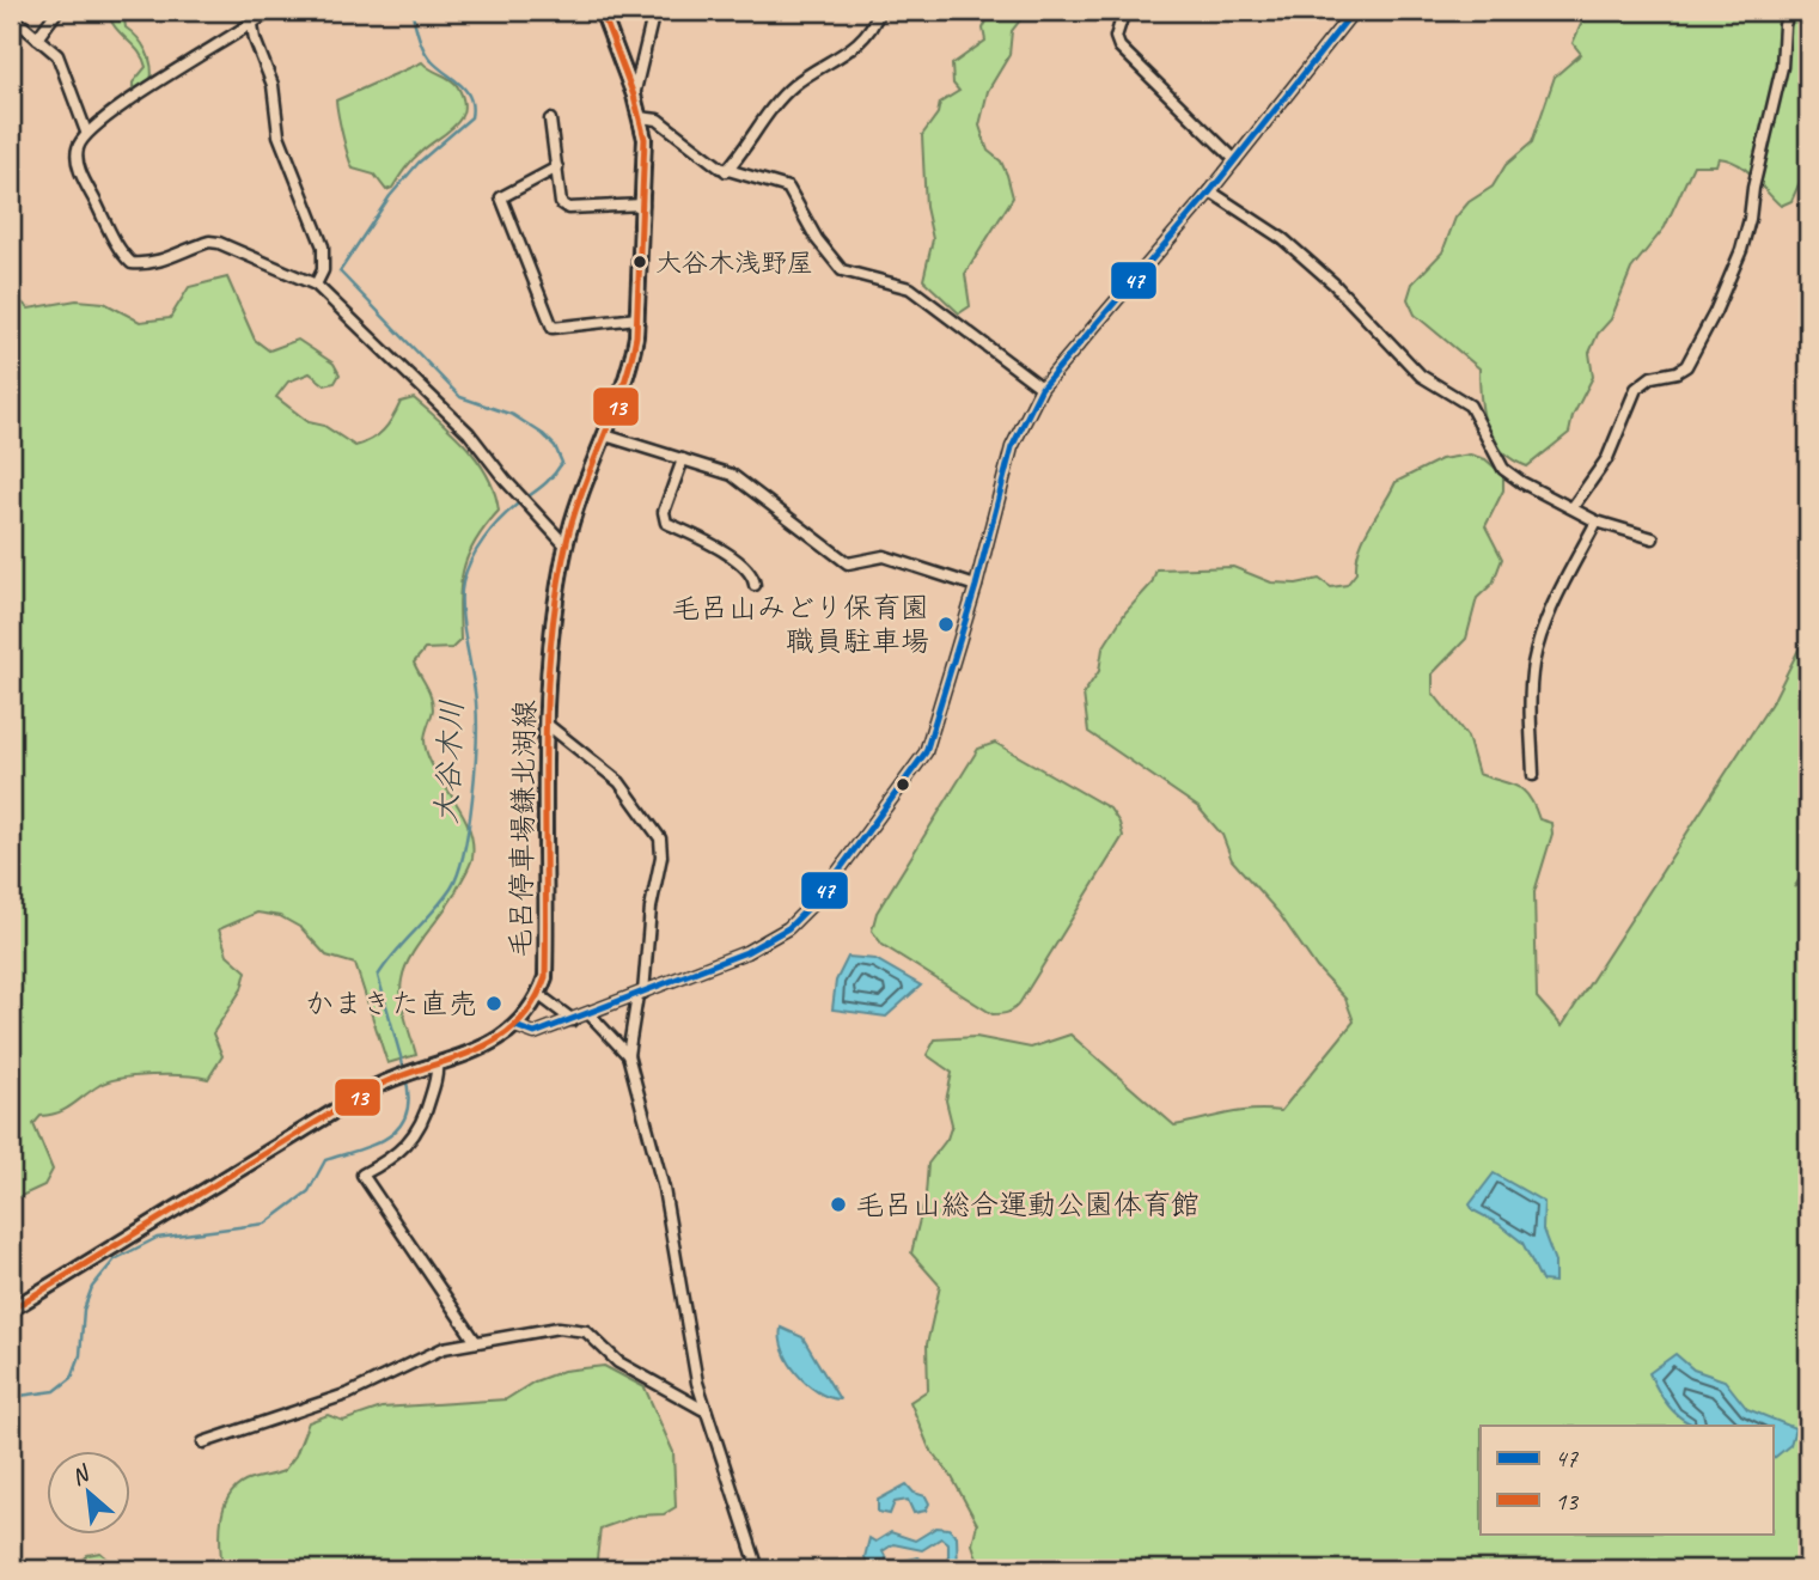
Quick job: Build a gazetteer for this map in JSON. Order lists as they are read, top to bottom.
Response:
{
  "streets": {
    "main road": ["毛呂停車場鎌北湖線"]
  },
  "water": ["大谷木川"],
  "places": [
    "大谷木浅野屋",
    "毛呂山みどり保育園 職員駐車場",
    "かまきた直売",
    "毛呂山総合運動公園体育館"
  ],
  "lines": ["transit line 47", "transit line 13"],
  "legend": ["47", "13"],
  "north": "top left"
}
